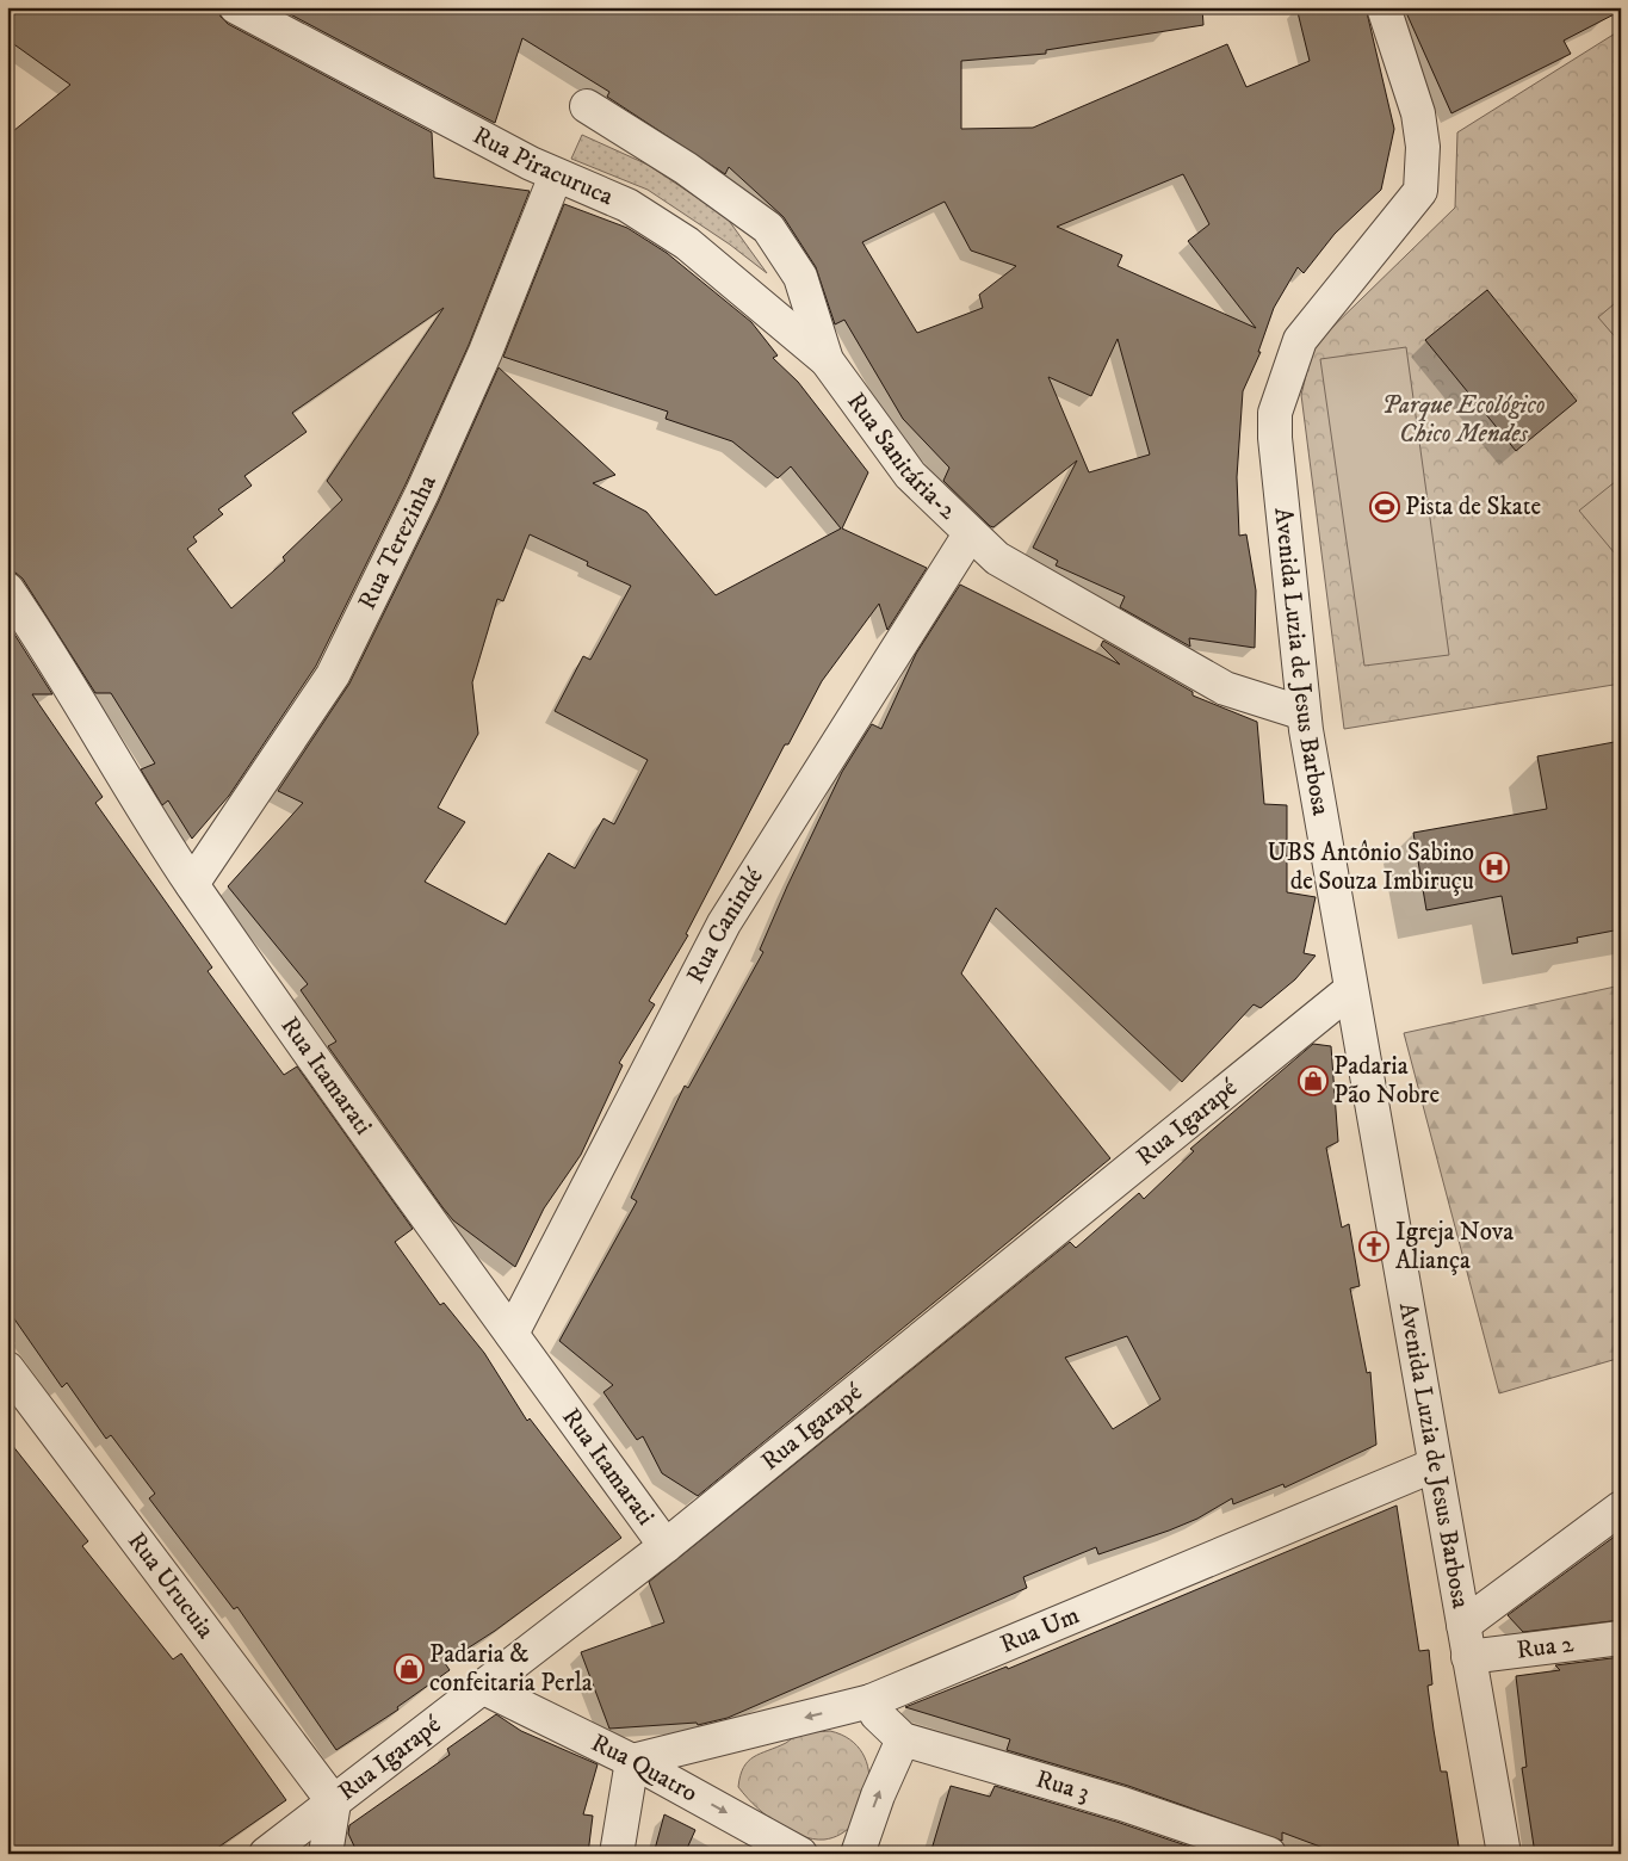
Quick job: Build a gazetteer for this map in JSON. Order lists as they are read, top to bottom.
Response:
{
  "streets": {
    "street": [
      "Rua Piracuruca",
      "Rua Sanitária-2",
      "Rua Terezinha",
      "Avenida Luzia de Jesus Barbosa",
      "Rua Canindé",
      "Rua Itamarati",
      "Rua Igarapé",
      "Rua Urucuia",
      "Rua Um",
      "Rua 2",
      "Rua Quatro",
      "Rua 3"
    ]
  },
  "crossings": [
    ["Rua Piracuruca", "Rua Sanitária-2"],
    ["Rua Piracuruca", "Rua Terezinha"],
    ["Rua Sanitária-2", "Avenida Luzia de Jesus Barbosa"],
    ["Rua Sanitária-2", "Rua Canindé"],
    ["Rua Terezinha", "Rua Itamarati"],
    ["Avenida Luzia de Jesus Barbosa", "Rua Igarapé"],
    ["Avenida Luzia de Jesus Barbosa", "Rua Um"],
    ["Avenida Luzia de Jesus Barbosa", "Rua 2"],
    ["Rua Canindé", "Rua Itamarati"],
    ["Rua Itamarati", "Rua Igarapé"],
    ["Rua Igarapé", "Rua Urucuia"],
    ["Rua Igarapé", "Rua Quatro"],
    ["Rua Um", "Rua Quatro"],
    ["Rua Um", "Rua 3"]
  ],
  "one_way": ["Rua Quatro"],
  "parks": ["Parque Ecológico Chico Mendes"],
  "places": {
    "sports": ["Pista de Skate"],
    "hospital": ["UBS Antônio Sabino de Souza Imbiruçu"],
    "shop": ["Padaria Pão Nobre", "Padaria & confeitaria Perla"],
    "church": ["Igreja Nova Aliança"]
  }
}
